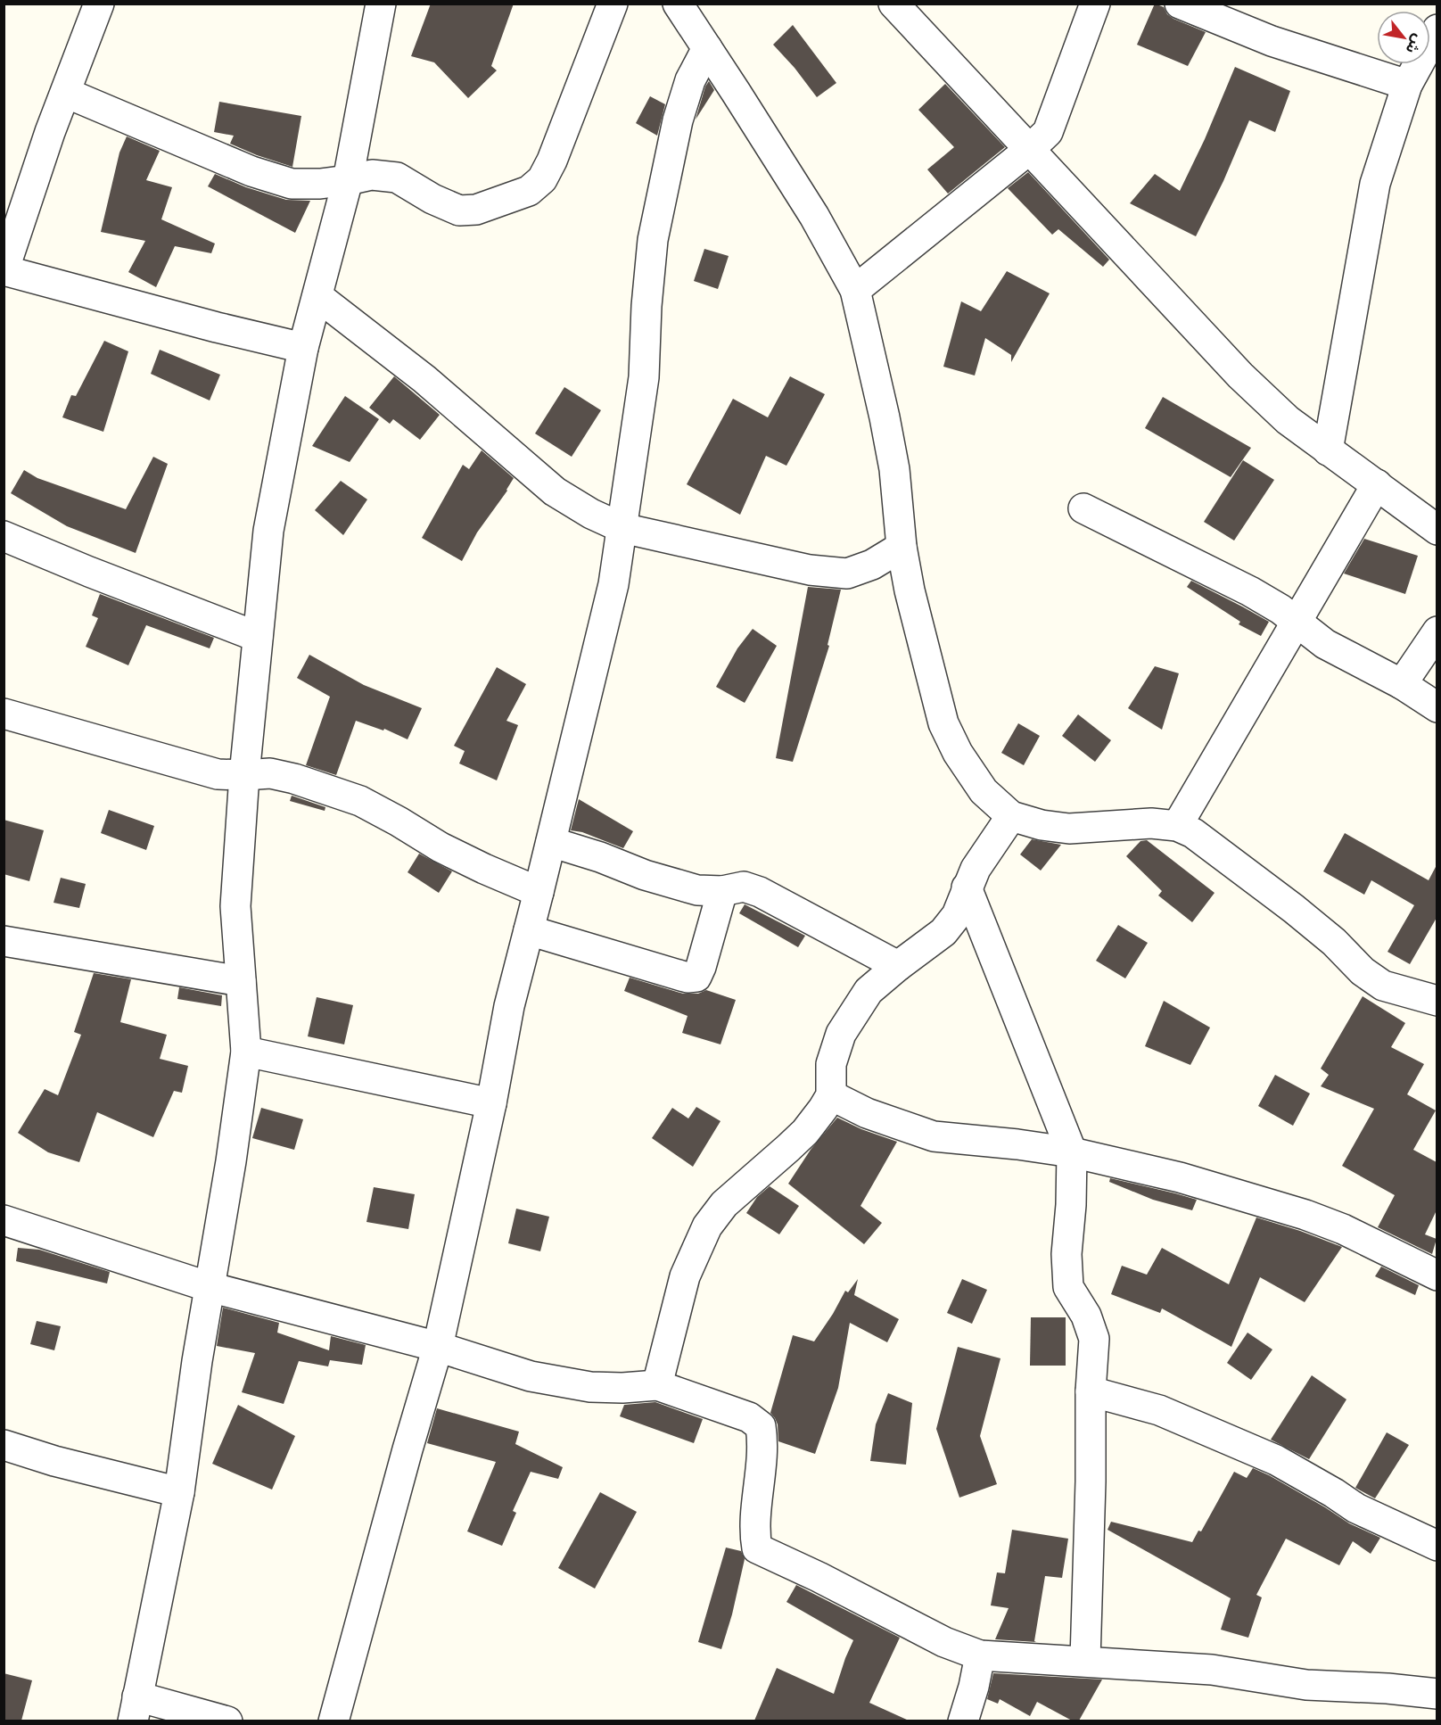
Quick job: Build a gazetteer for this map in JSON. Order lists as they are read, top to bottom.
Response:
{
  "north": "bottom right"
}
